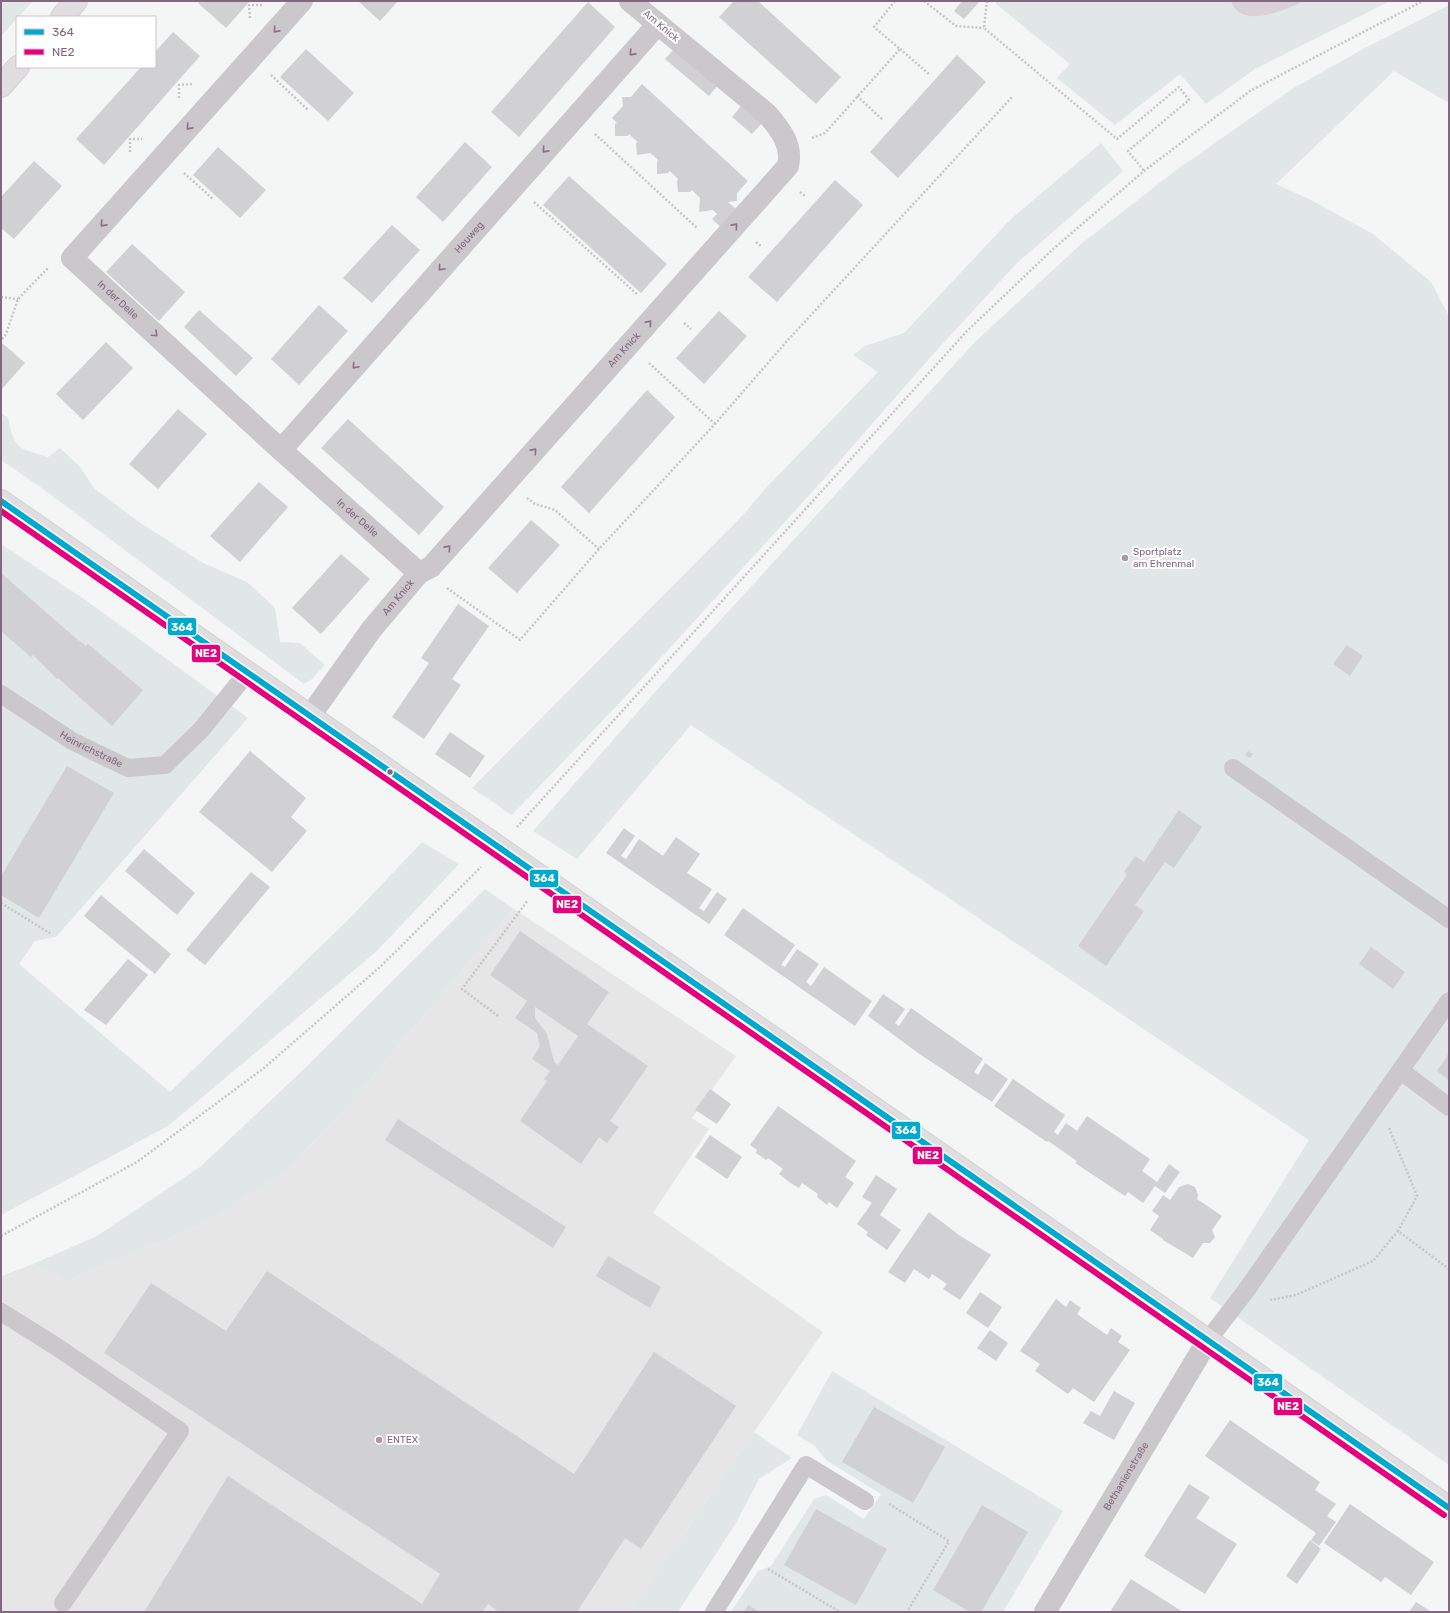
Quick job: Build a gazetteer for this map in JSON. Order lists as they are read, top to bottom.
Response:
{
  "streets": {
    "street": [
      "Am Knick",
      "Heuweg",
      "In der Delle",
      "Bethanienstraße"
    ],
    "lane": ["Heinrichstraße"]
  },
  "crossings": [
    ["Am Knick", "Heuweg"],
    ["Am Knick", "In der Delle"],
    ["Heuweg", "In der Delle"]
  ],
  "one_way": ["Am Knick", "Heuweg", "In der Delle"],
  "places": ["Sportplatz am Ehrenmal", "ENTEX"],
  "lines": ["transit line 364", "transit line NE2"],
  "legend": ["364", "NE2"]
}
